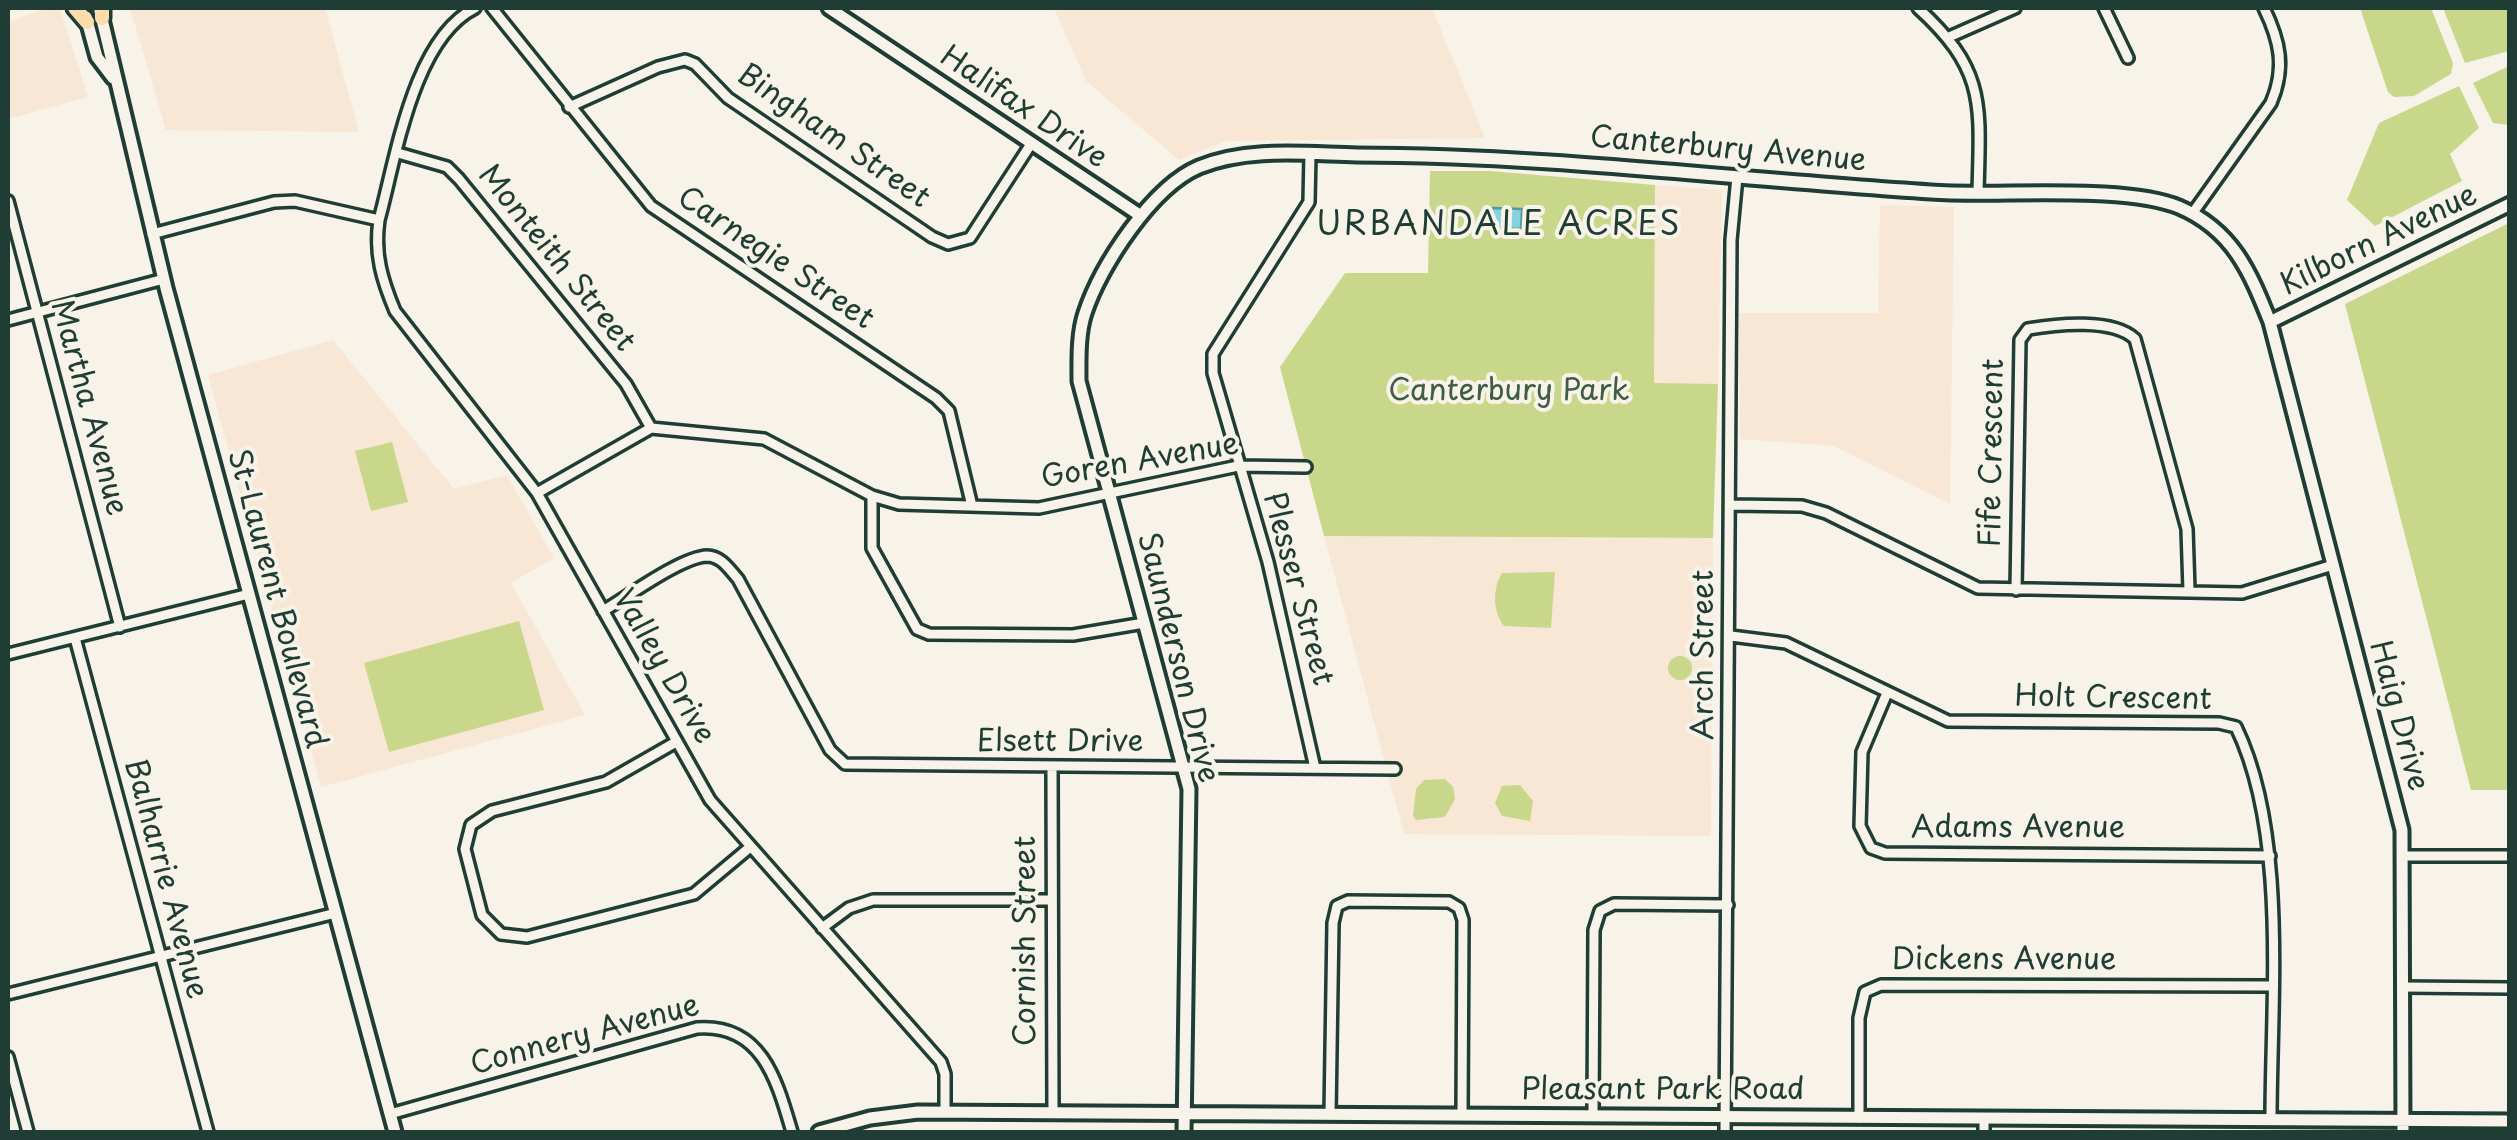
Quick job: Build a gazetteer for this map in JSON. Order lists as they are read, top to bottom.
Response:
{
  "streets": {
    "street": [
      "Halifax Drive",
      "Bingham Street",
      "Canterbury Avenue",
      "Kilborn Avenue",
      "Monteith Street",
      "Carnegie Street",
      "Martha Avenue",
      "Fife Crescent",
      "Goren Avenue",
      "Plesser Street",
      "St-Laurent Boulevard",
      "Arch Street",
      "Saunderson Drive",
      "Valley Drive",
      "Holt Crescent",
      "Haig Drive",
      "Elsett Drive",
      "Adams Avenue",
      "Balharrie Avenue",
      "Cornish Street",
      "Dickens Avenue",
      "Connery Avenue",
      "Pleasant Park Road"
    ]
  },
  "crossings": [
    ["Halifax Drive", "Bingham Street"],
    ["Halifax Drive", "Canterbury Avenue"],
    ["Halifax Drive", "Saunderson Drive"],
    ["Bingham Street", "Carnegie Street"],
    ["Canterbury Avenue", "Kilborn Avenue"],
    ["Canterbury Avenue", "Plesser Street"],
    ["Canterbury Avenue", "Arch Street"],
    ["Canterbury Avenue", "Saunderson Drive"],
    ["Canterbury Avenue", "Haig Drive"],
    ["Kilborn Avenue", "Haig Drive"],
    ["Monteith Street", "Goren Avenue"],
    ["Carnegie Street", "Goren Avenue"],
    ["Goren Avenue", "Plesser Street"],
    ["Goren Avenue", "Saunderson Drive"],
    ["Plesser Street", "Elsett Drive"],
    ["St-Laurent Boulevard", "Connery Avenue"],
    ["Arch Street", "Holt Crescent"],
    ["Arch Street", "Pleasant Park Road"],
    ["Saunderson Drive", "Elsett Drive"],
    ["Saunderson Drive", "Pleasant Park Road"],
    ["Valley Drive", "Elsett Drive"],
    ["Valley Drive", "Pleasant Park Road"],
    ["Holt Crescent", "Adams Avenue"],
    ["Holt Crescent", "Dickens Avenue"],
    ["Holt Crescent", "Pleasant Park Road"],
    ["Haig Drive", "Pleasant Park Road"],
    ["Elsett Drive", "Cornish Street"],
    ["Cornish Street", "Pleasant Park Road"],
    ["Dickens Avenue", "Pleasant Park Road"]
  ],
  "districts": ["URBANDALE ACRES"],
  "parks": ["Canterbury Park"]
}
